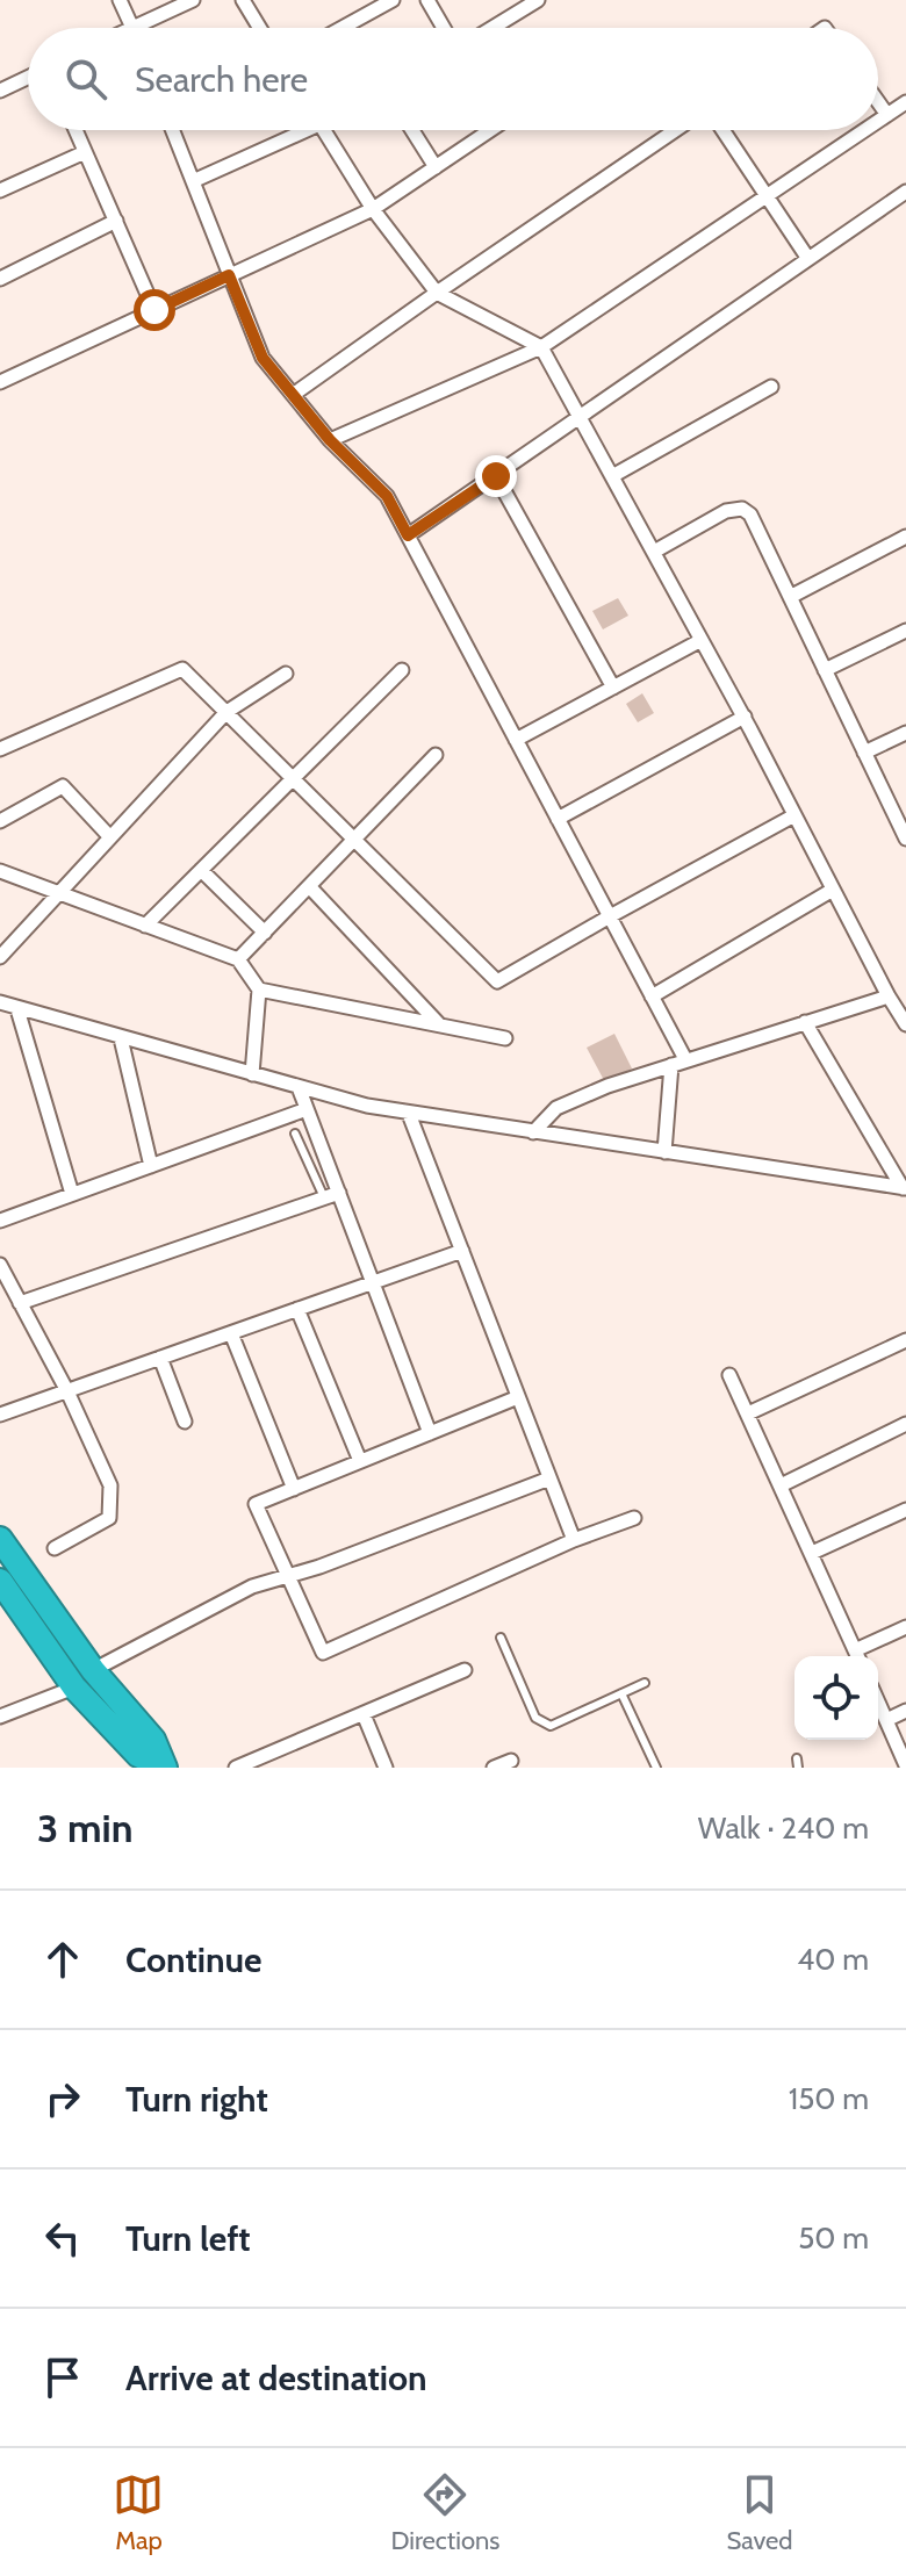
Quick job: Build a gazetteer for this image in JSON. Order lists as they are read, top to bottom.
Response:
{
  "page": {
    "search": "Search here",
    "heading": ["3 min", "Walk · 240 m"],
    "list": [
      ["Continue", "40 m"],
      ["Turn right", "150 m"],
      ["Turn left", "50 m"],
      "Arrive at destination"
    ],
    "nav": ["Map", "Directions", "Saved"]
  }
}
